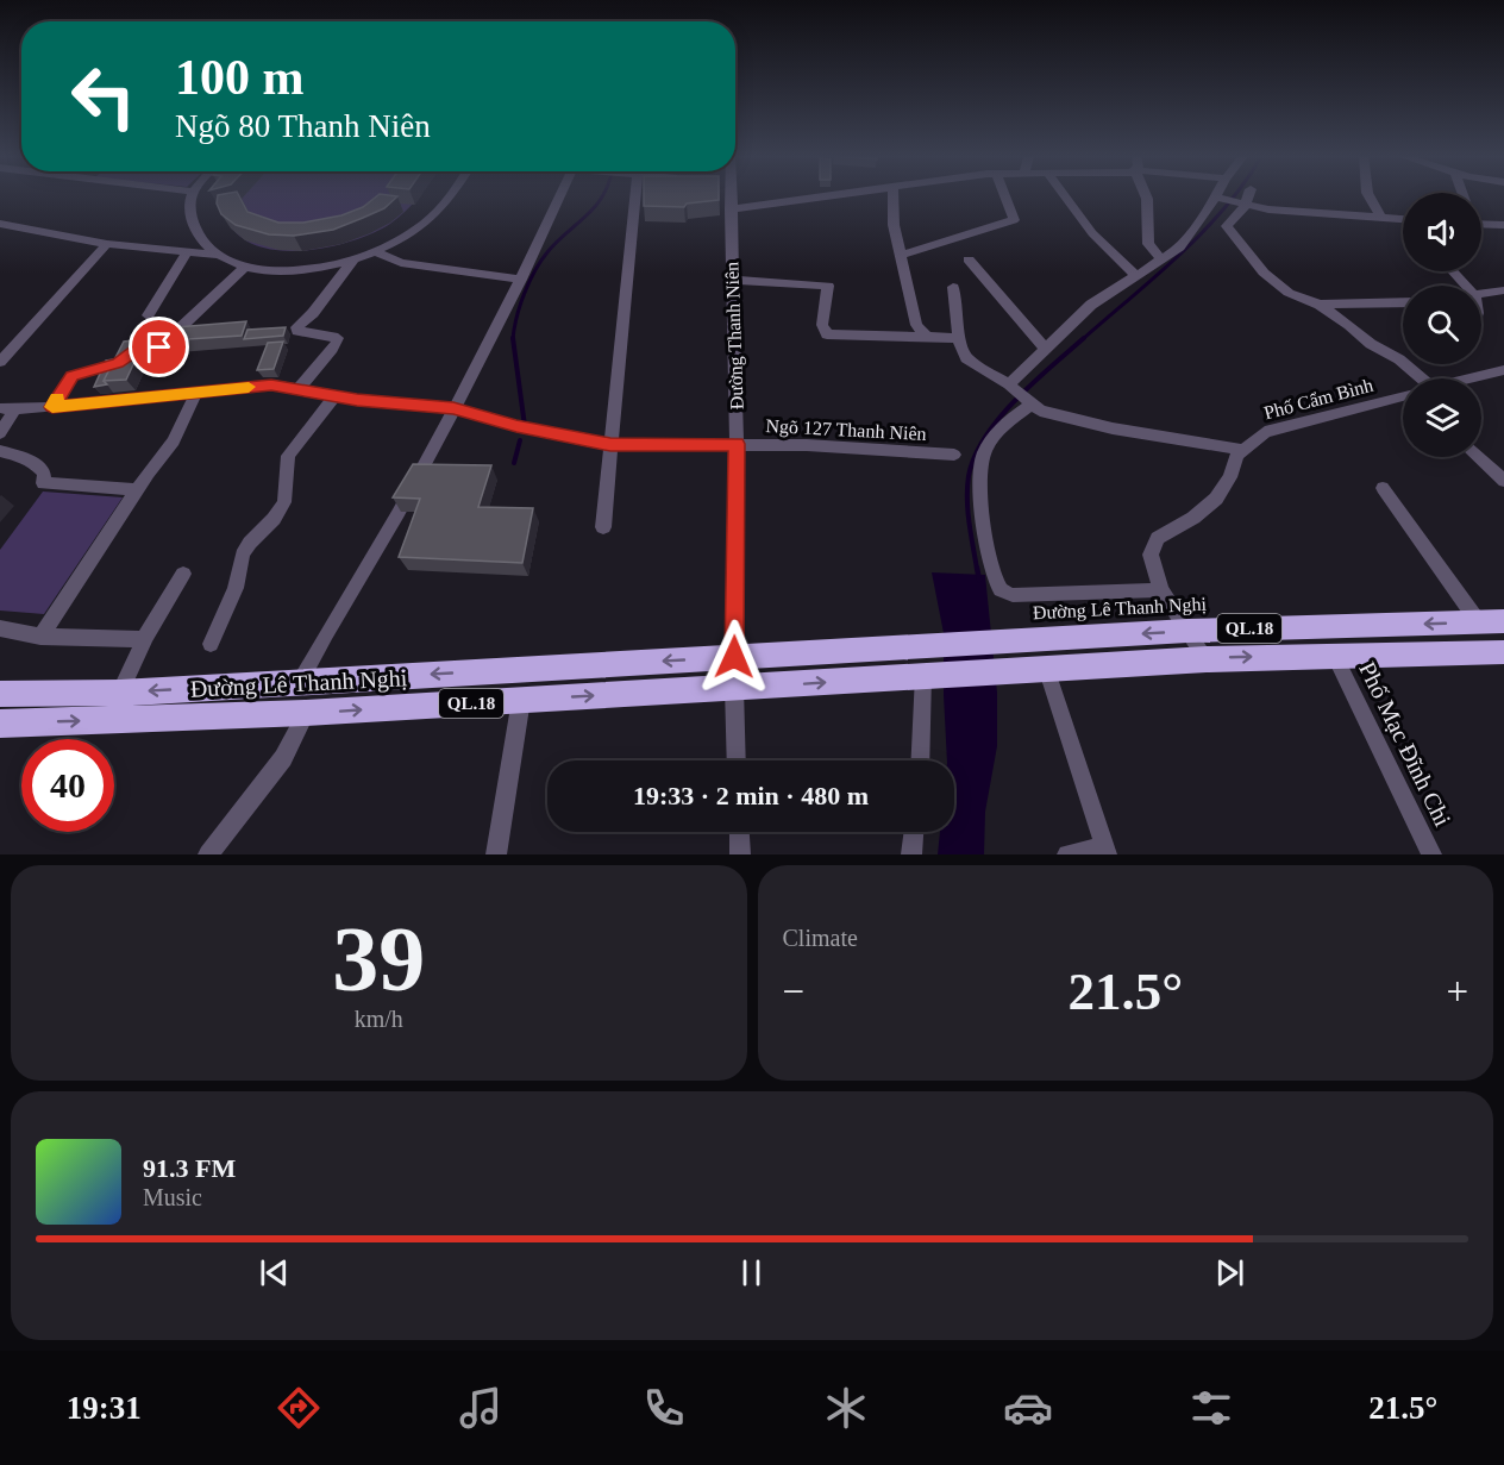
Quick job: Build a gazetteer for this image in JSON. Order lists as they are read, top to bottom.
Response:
{
  "streets": {
    "highway": ["Đường Lê Thanh Nghị", "QL.18"],
    "street": [
      "Đường Thanh Niên",
      "Phố Cẩm Bình",
      "Ngõ 127 Thanh Niên",
      "Phố Mạc Đĩnh Chi"
    ]
  },
  "crossings": [
    ["Đường Thanh Niên", "Ngõ 127 Thanh Niên"],
    ["Đường Thanh Niên", "Đường Lê Thanh Nghị"],
    ["Đường Lê Thanh Nghị", "QL.18"],
    ["QL.18", "Phố Mạc Đĩnh Chi"]
  ],
  "page": {
    "turn": ["100 m", "Ngõ 80 Thanh Niên"],
    "limit": "40",
    "trip": "19:33 · 2 min · 480 m",
    "tile": [
      ["39", "km/h"],
      "Climate"
    ],
    "heat": ["−", "21.5°", "+"],
    "song": ["91.3 FM", "Music"],
    "tabs": ["19:31", "21.5°"]
  }
}
